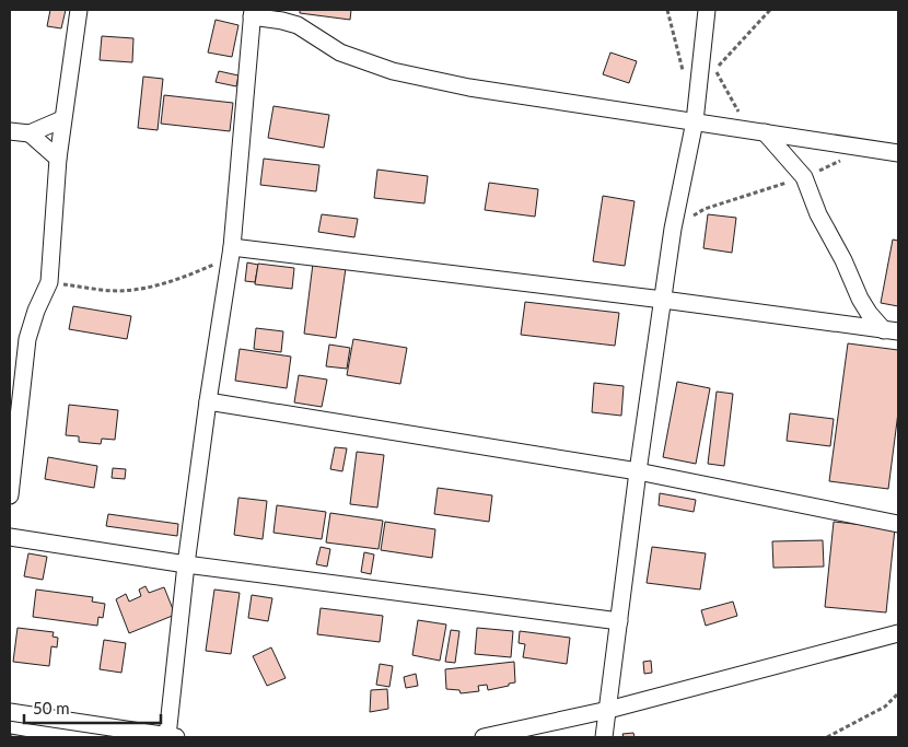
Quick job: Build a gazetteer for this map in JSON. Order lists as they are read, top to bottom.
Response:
{
  "scale_bar": "50 m"
}
